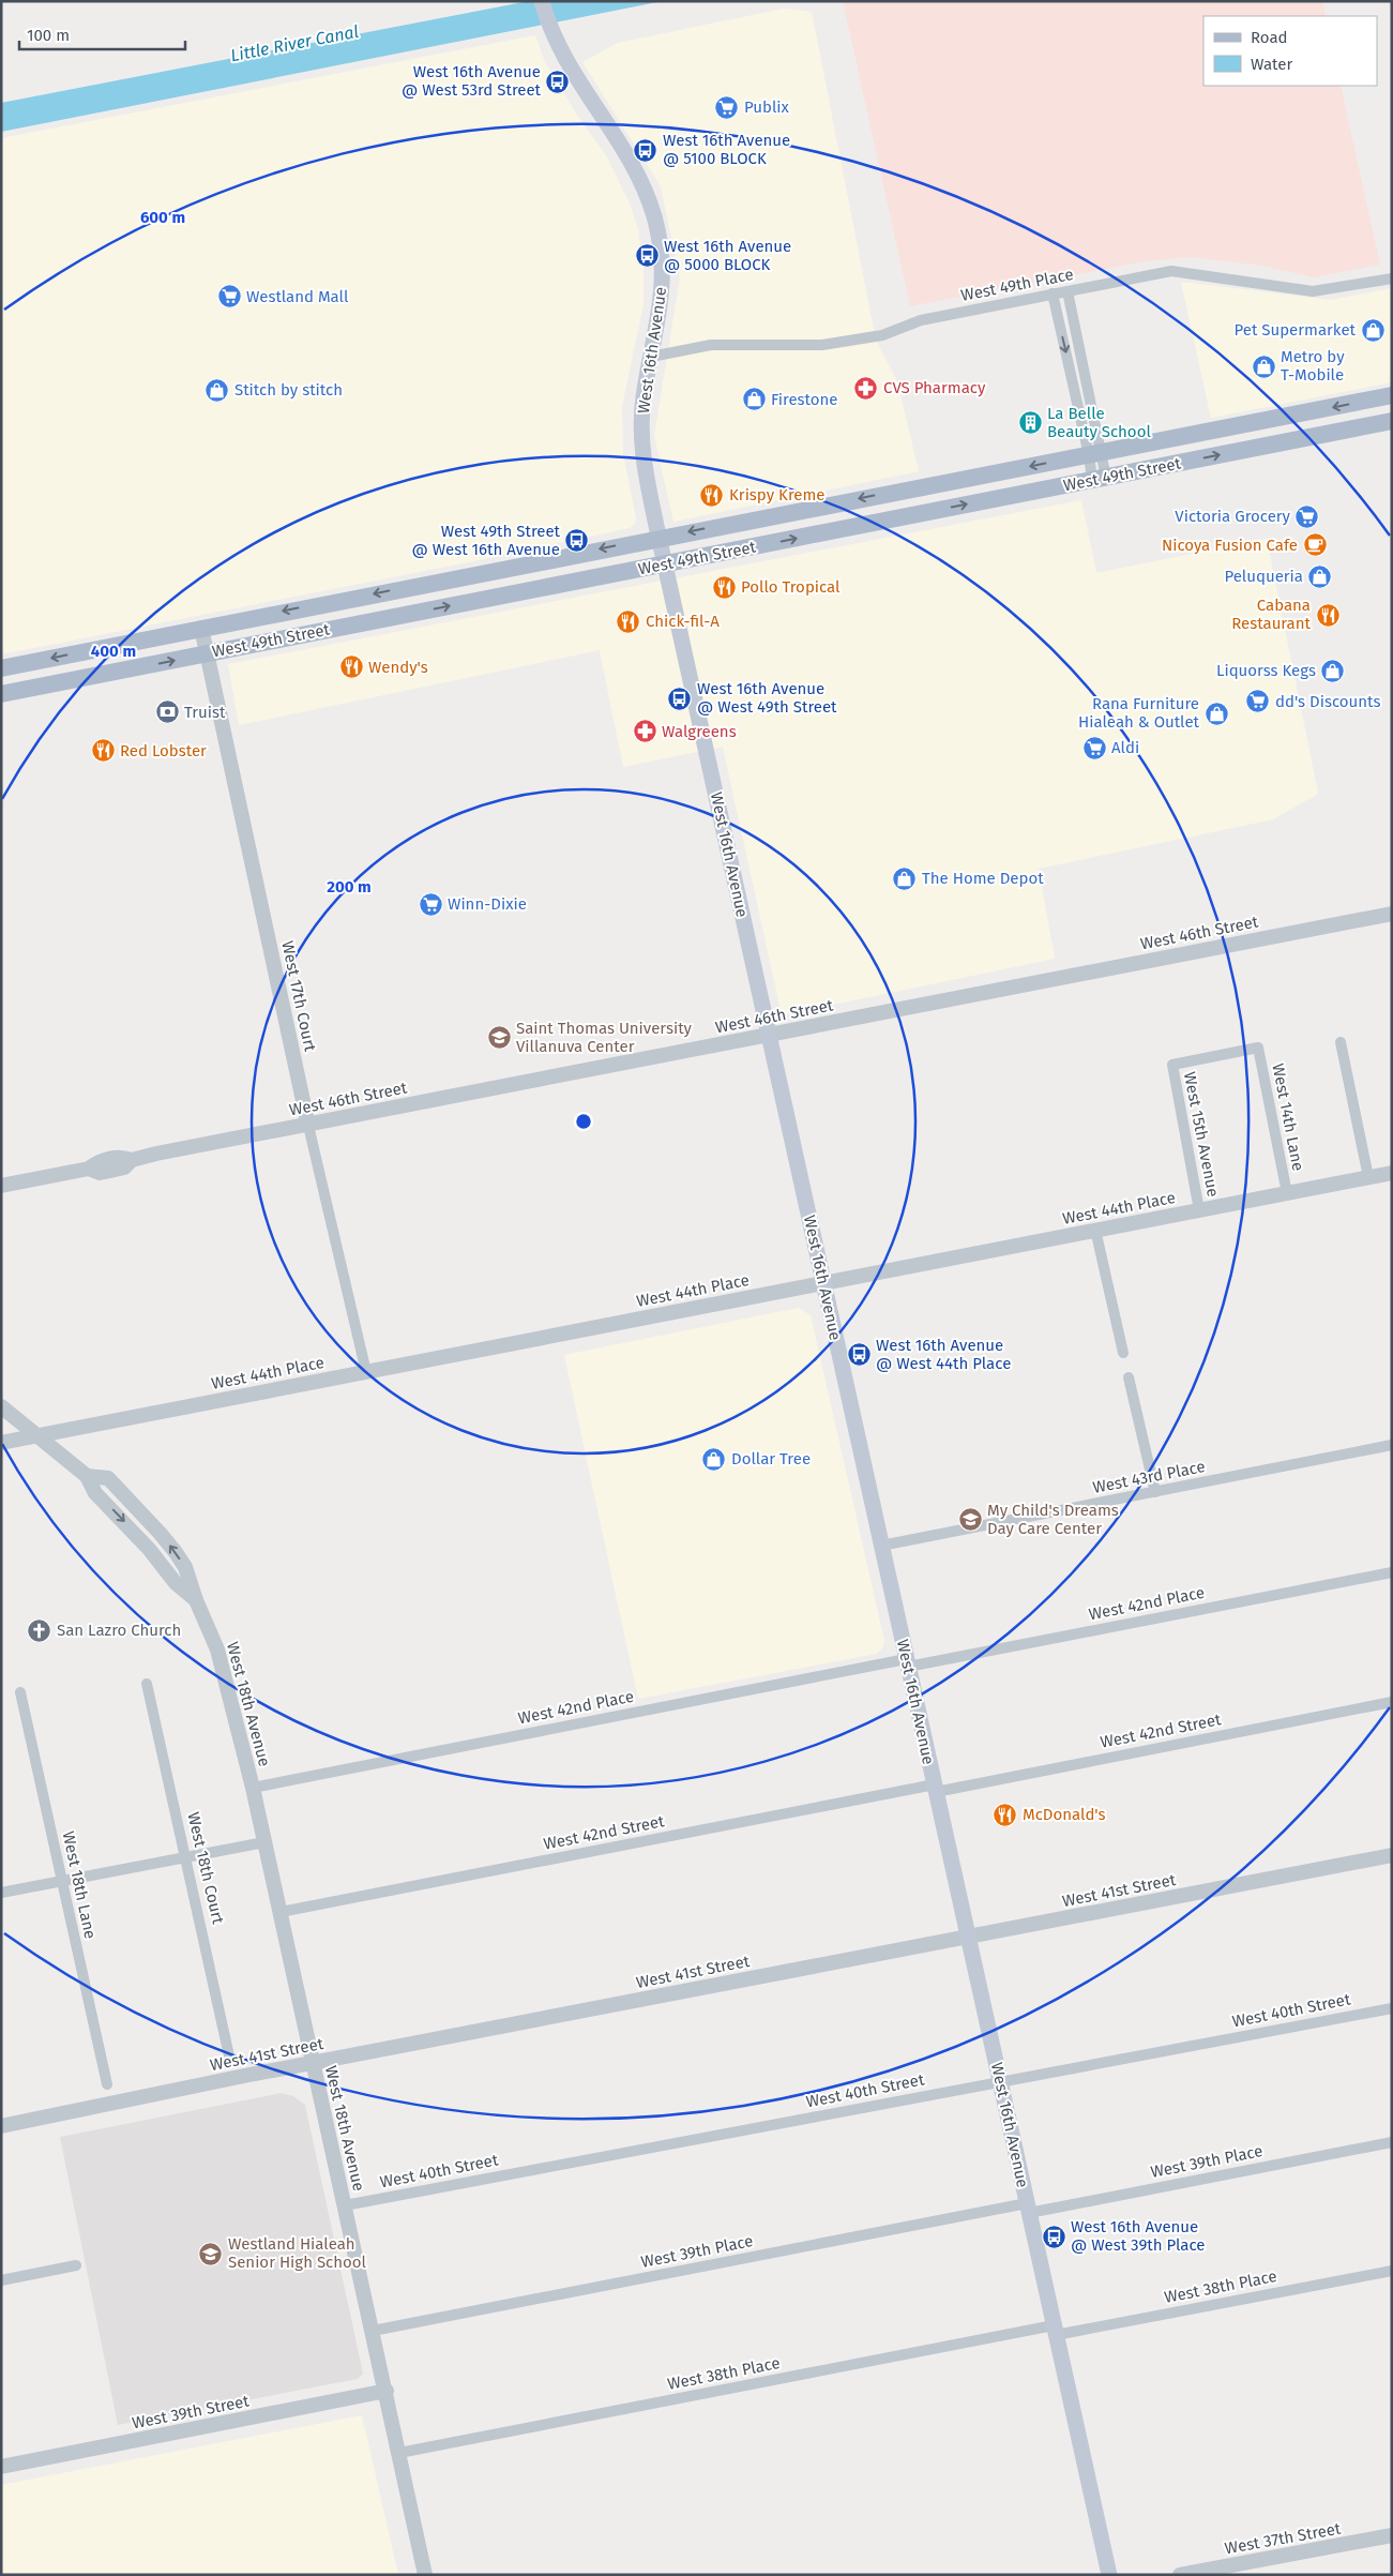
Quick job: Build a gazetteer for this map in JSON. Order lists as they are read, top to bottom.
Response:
{
  "streets": {
    "main road": ["West 16th Avenue", "West 49th Street"],
    "street": [
      "West 49th Place",
      "West 46th Street",
      "West 17th Court",
      "West 14th Lane",
      "West 15th Avenue",
      "West 44th Place",
      "West 43rd Place",
      "West 42nd Place",
      "West 18th Avenue",
      "West 42nd Street",
      "West 18th Court",
      "West 18th Lane",
      "West 41st Street",
      "West 40th Street",
      "West 39th Place",
      "West 38th Place",
      "West 39th Street",
      "West 37th Street"
    ]
  },
  "crossings": [
    ["West 49th Place", "West 16th Avenue"],
    ["West 16th Avenue", "West 49th Street"],
    ["West 16th Avenue", "West 46th Street"],
    ["West 16th Avenue", "West 44th Place"],
    ["West 16th Avenue", "West 43rd Place"],
    ["West 16th Avenue", "West 42nd Place"],
    ["West 16th Avenue", "West 42nd Street"],
    ["West 16th Avenue", "West 41st Street"],
    ["West 16th Avenue", "West 40th Street"],
    ["West 16th Avenue", "West 39th Place"],
    ["West 16th Avenue", "West 38th Place"],
    ["West 49th Street", "West 17th Court"],
    ["West 46th Street", "West 17th Court"],
    ["West 17th Court", "West 44th Place"],
    ["West 14th Lane", "West 15th Avenue"],
    ["West 14th Lane", "West 44th Place"],
    ["West 15th Avenue", "West 44th Place"],
    ["West 44th Place", "West 18th Avenue"],
    ["West 42nd Place", "West 18th Avenue"],
    ["West 18th Avenue", "West 42nd Street"],
    ["West 18th Avenue", "West 41st Street"],
    ["West 18th Avenue", "West 40th Street"],
    ["West 18th Avenue", "West 39th Place"],
    ["West 18th Avenue", "West 38th Place"],
    ["West 18th Avenue", "West 39th Street"]
  ],
  "water": ["Little River Canal"],
  "places": {
    "bus stop": [
      "West 16th Avenue @ West 53rd Street",
      "West 16th Avenue @ 5100 BLOCK",
      "West 16th Avenue @ 5000 BLOCK",
      "West 49th Street @ West 16th Avenue",
      "West 16th Avenue @ West 49th Street",
      "West 16th Avenue @ West 44th Place",
      "West 16th Avenue @ West 39th Place"
    ],
    "supermarket": [
      "Publix",
      "Westland Mall",
      "Victoria Grocery",
      "dd's Discounts",
      "Aldi",
      "Winn-Dixie"
    ],
    "shop": [
      "Pet Supermarket",
      "Metro by T-Mobile",
      "Stitch by stitch",
      "Firestone",
      "Peluqueria",
      "Liquorss Kegs",
      "Rana Furniture Hialeah & Outlet",
      "The Home Depot",
      "Dollar Tree"
    ],
    "pharmacy": ["CVS Pharmacy", "Walgreens"],
    "building": ["La Belle Beauty School"],
    "restaurant": [
      "Krispy Kreme",
      "Pollo Tropical",
      "Cabana Restaurant",
      "Chick-fil-A",
      "Wendy's",
      "Red Lobster",
      "McDonald's"
    ],
    "cafe": ["Nicoya Fusion Cafe"],
    "bank": ["Truist"],
    "school or university": ["Saint Thomas University Villanuva Center", "My Child's Dreams Day Care Center", "Westland Hialeah Senior High School"],
    "church": ["San Lazro Church"]
  },
  "legend": ["Road", "Water"],
  "scale_bar": "100 m",
  "rings": ["600 m", "400 m", "200 m"]
}
